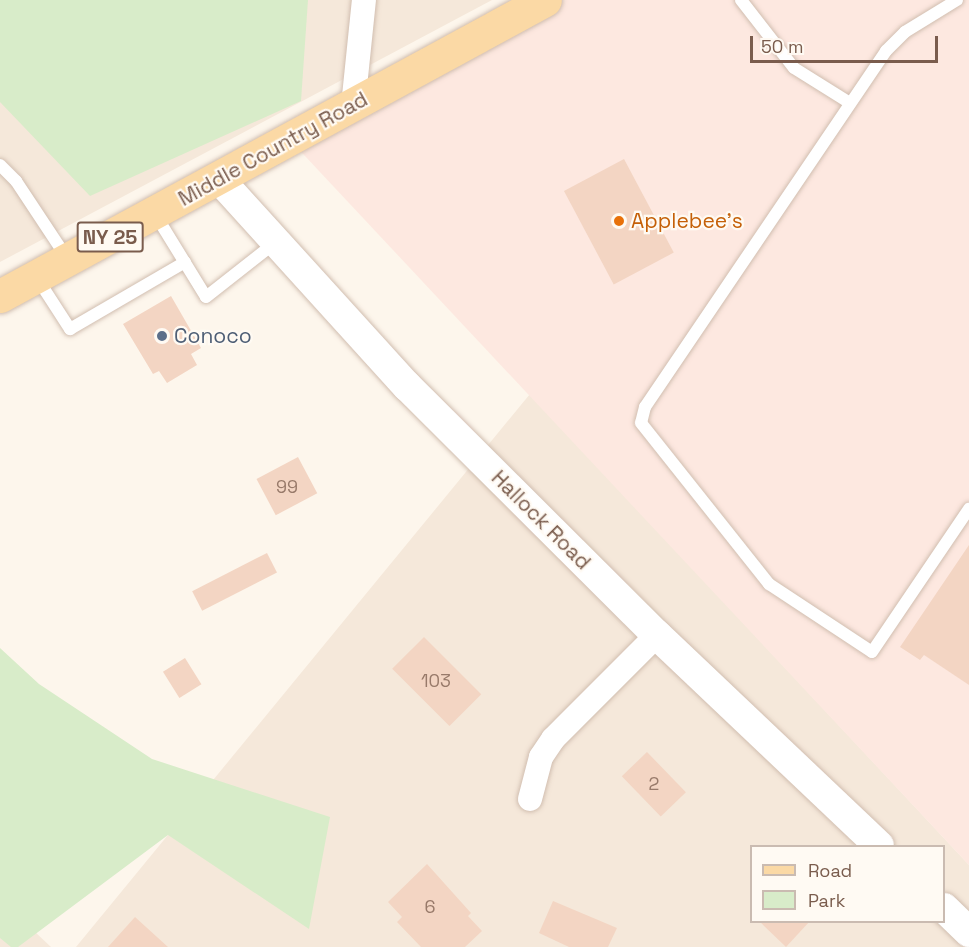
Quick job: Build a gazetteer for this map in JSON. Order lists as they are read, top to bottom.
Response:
{
  "streets": {
    "main road": ["Middle Country Road", "NY 25"],
    "street": ["Hallock Road"]
  },
  "crossings": [
    ["Middle Country Road", "Hallock Road"]
  ],
  "places": ["Applebee's", "Conoco"],
  "house_numbers": [
    "99",
    "103",
    "2",
    "6"
  ],
  "legend": ["Road", "Park"],
  "scale_bar": "50 m"
}
